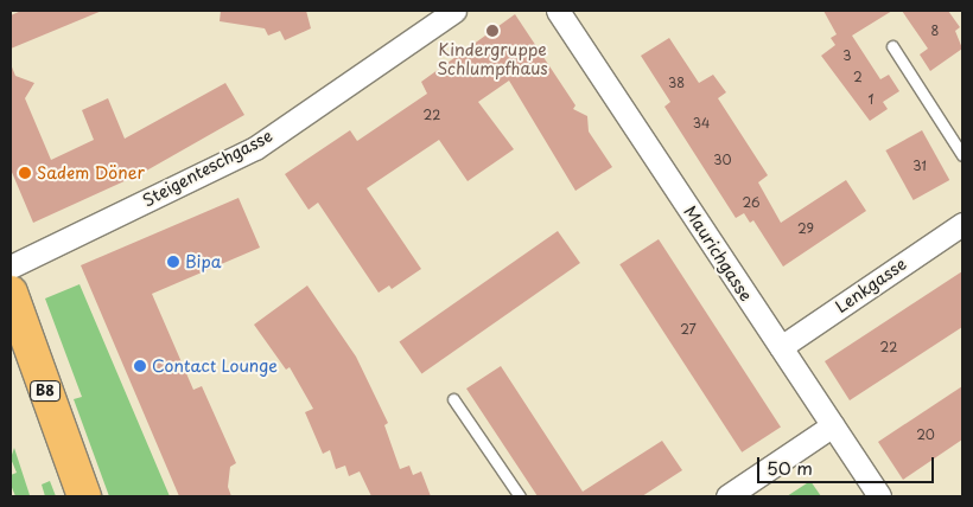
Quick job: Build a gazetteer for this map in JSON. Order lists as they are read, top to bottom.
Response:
{
  "streets": {
    "main road": ["B8"],
    "street": ["Steigenteschgasse", "Maurichgasse", "Lenkgasse"]
  },
  "crossings": [
    ["Maurichgasse", "Lenkgasse"]
  ],
  "places": [
    "Kindergruppe Schlumpfhaus",
    "Sadem Döner",
    "Bipa",
    "Contact Lounge"
  ],
  "house_numbers": [
    "8",
    "3",
    "2",
    "38",
    "1",
    "22",
    "34",
    "30",
    "31",
    "26",
    "29",
    "27",
    "22",
    "20"
  ],
  "scale_bar": "50 m"
}
